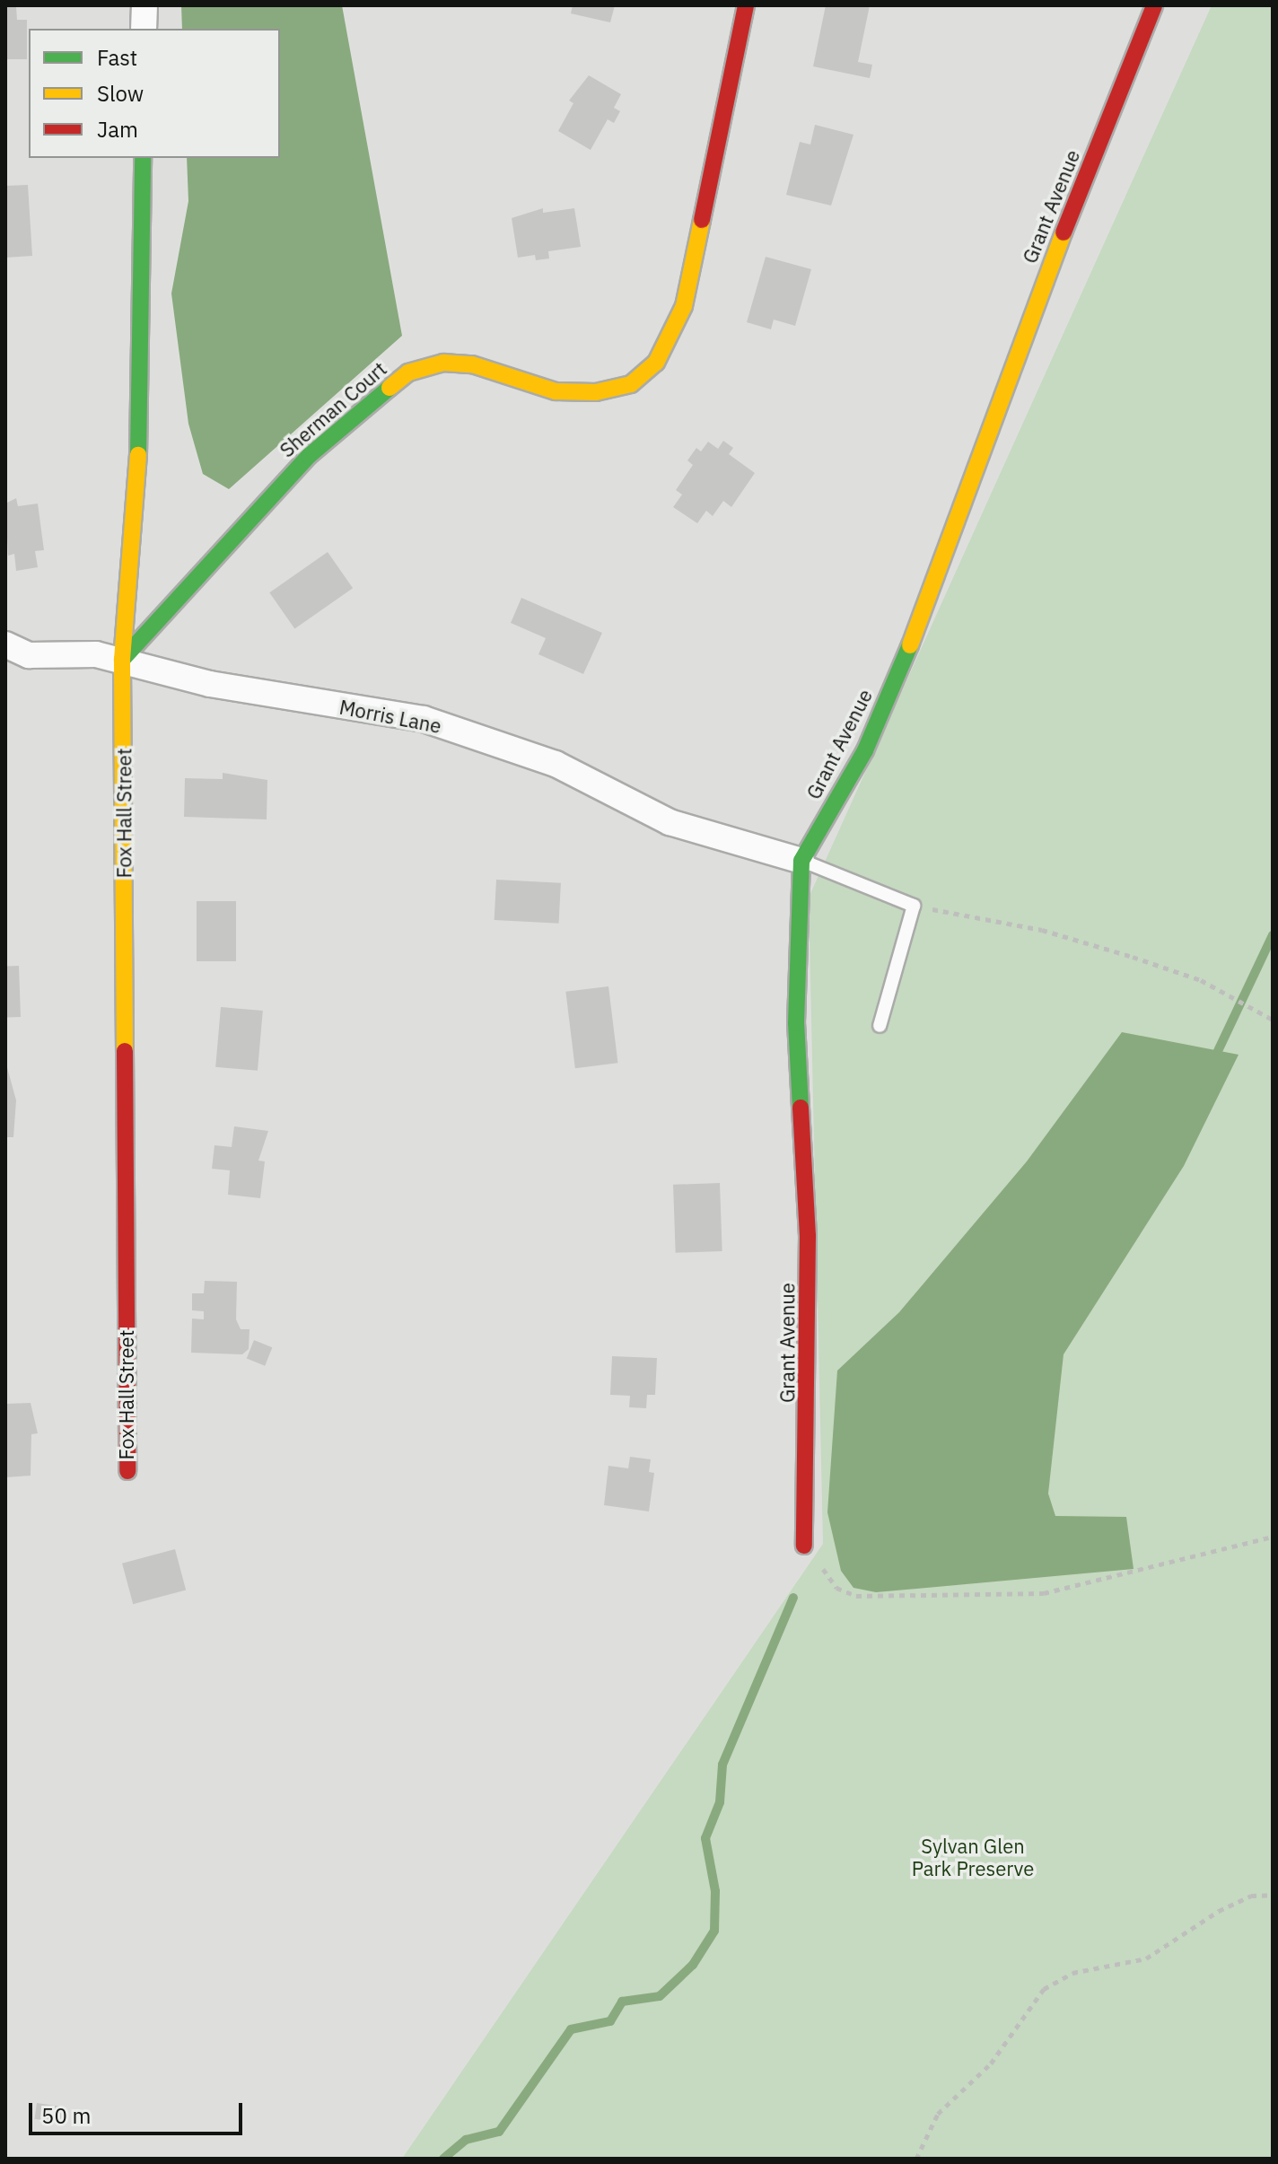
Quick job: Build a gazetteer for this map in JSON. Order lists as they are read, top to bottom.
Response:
{
  "streets": {
    "street": [
      "Grant Avenue",
      "Sherman Court",
      "Morris Lane",
      "Fox Hall Street"
    ]
  },
  "crossings": [
    ["Grant Avenue", "Morris Lane"],
    ["Sherman Court", "Morris Lane"],
    ["Sherman Court", "Fox Hall Street"],
    ["Morris Lane", "Fox Hall Street"]
  ],
  "parks": ["Sylvan Glen Park Preserve"],
  "legend": ["Fast", "Slow", "Jam"],
  "scale_bar": "50 m"
}
